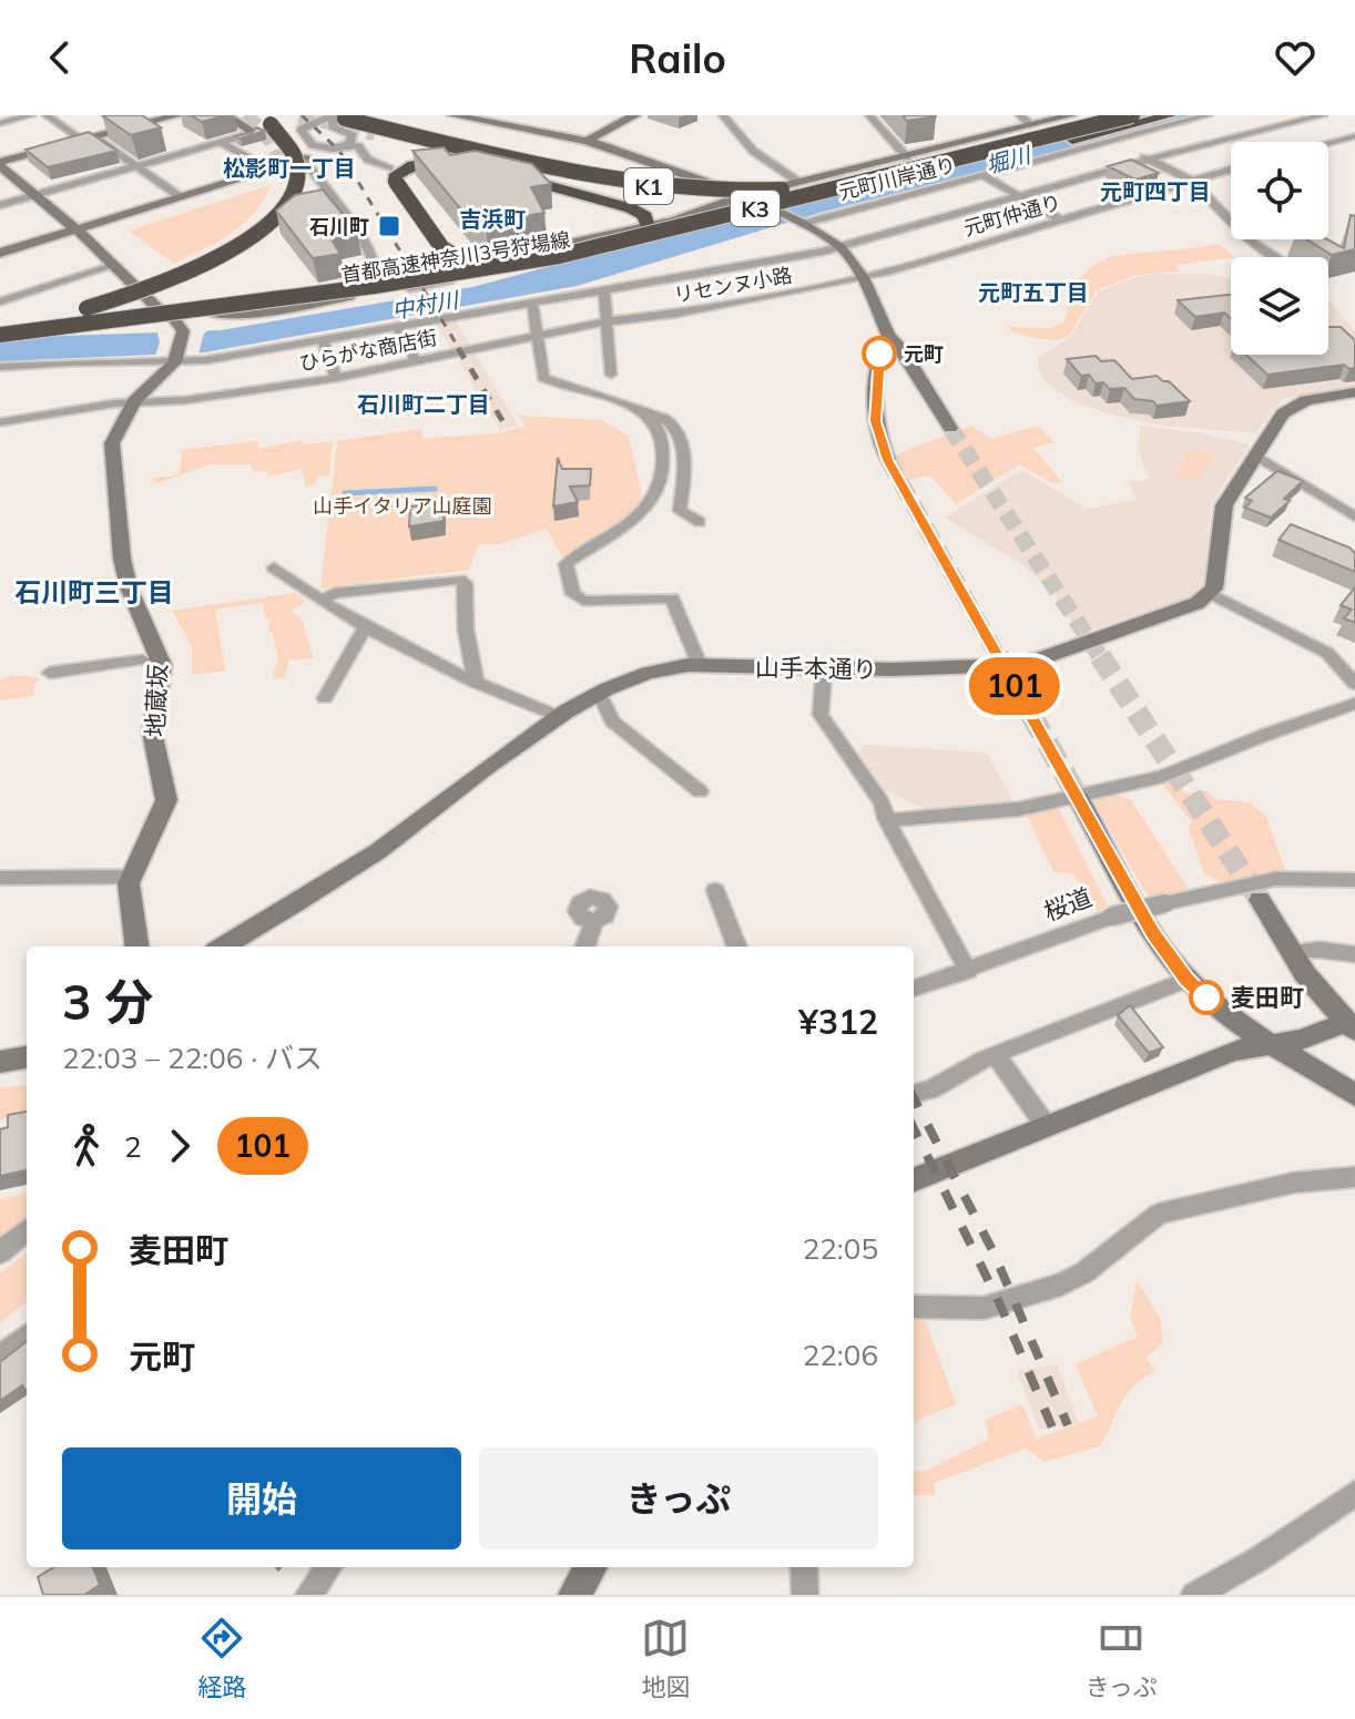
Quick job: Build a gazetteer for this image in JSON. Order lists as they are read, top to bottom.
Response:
{
  "streets": {
    "highway": ["K1", "K3", "首都高速神奈川3号狩場線"],
    "street": [
      "元町川岸通り",
      "元町仲通り",
      "リセンヌ小路",
      "ひらがな商店街",
      "山手本通り",
      "地蔵坂",
      "桜道"
    ]
  },
  "crossings": [
    ["K1", "首都高速神奈川3号狩場線"],
    ["元町仲通り", "リセンヌ小路"],
    ["リセンヌ小路", "ひらがな商店街"],
    ["ひらがな商店街", "地蔵坂"]
  ],
  "districts": [
    "松影町一丁目",
    "元町四丁目",
    "吉浜町",
    "元町五丁目",
    "石川町二丁目",
    "石川町三丁目"
  ],
  "water": ["堀川", "中村川"],
  "parks": ["山手イタリア山庭園"],
  "places": {
    "transit": ["石川町"],
    "other": ["元町", "麦田町"]
  },
  "lines": ["bus line 101"],
  "page": {
    "header": "Railo",
    "on_map": "101",
    "heading": ["3 分", "22:03 – 22:06 · バス", "¥312"],
    "legs": ["2", "101"],
    "list": [
      {
        "name": "麦田町",
        "value": "22:05"
      },
      {
        "name": "元町",
        "value": "22:06"
      }
    ],
    "buttons": ["開始", "きっぷ"],
    "tabs": ["経路", "地図", "きっぷ"]
  }
}
